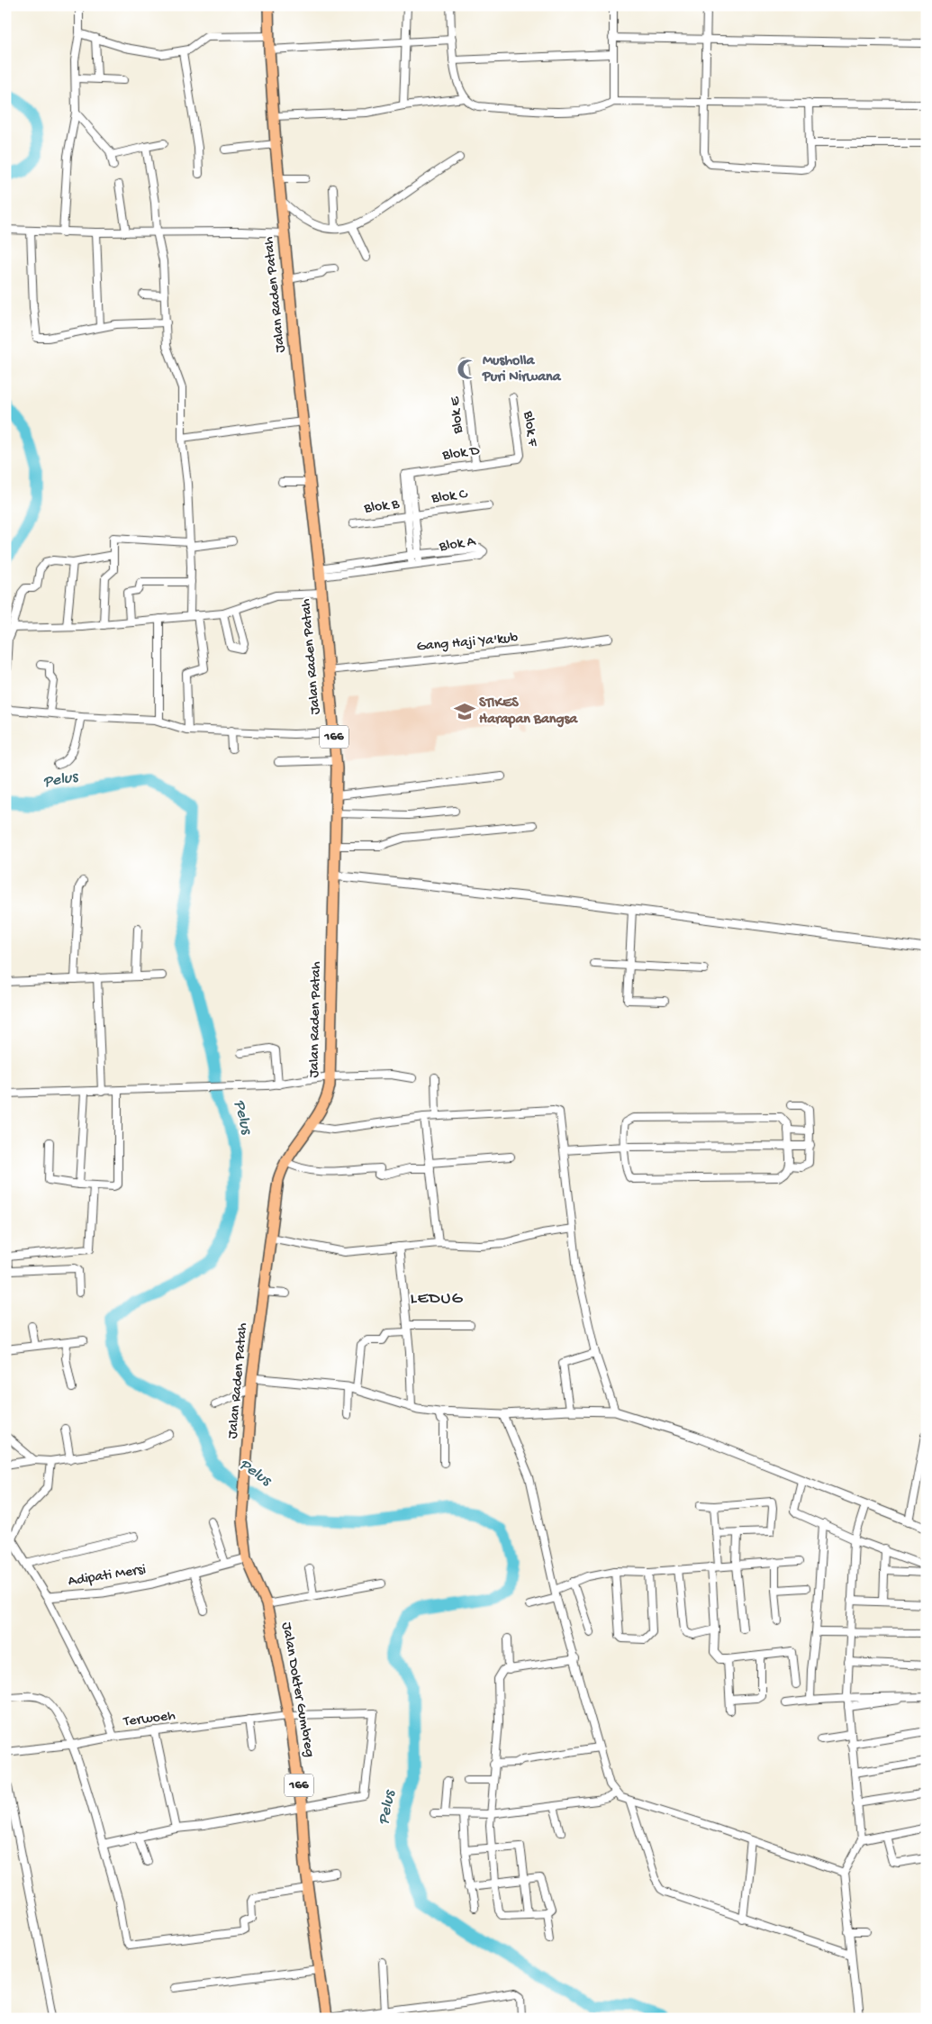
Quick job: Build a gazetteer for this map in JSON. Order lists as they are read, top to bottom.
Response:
{
  "streets": {
    "main road": ["Jalan Raden Patah", "166", "Jalan Dokter Gumbreg"],
    "street": [
      "Blok E",
      "Blok F",
      "Blok D",
      "Blok C",
      "Blok B",
      "Blok A",
      "Gang Haji Ya'kub",
      "Adipati Mersi",
      "Terwoeh"
    ]
  },
  "crossings": [
    ["Jalan Raden Patah", "Gang Haji Ya'kub"],
    ["Jalan Raden Patah", "Adipati Mersi"],
    ["Jalan Raden Patah", "Jalan Dokter Gumbreg"],
    ["Blok E", "Blok D"],
    ["Blok F", "Blok D"],
    ["Blok D", "Blok C"],
    ["Blok D", "Blok B"],
    ["Blok C", "Blok B"],
    ["Adipati Mersi", "Jalan Dokter Gumbreg"],
    ["Adipati Mersi", "Terwoeh"],
    ["Jalan Dokter Gumbreg", "Terwoeh"]
  ],
  "districts": ["LEDUG"],
  "water": ["Pelus"],
  "places": {
    "mosque": ["Musholla Puri Nirwana"],
    "school or university": ["STIKES Harapan Bangsa"]
  }
}
